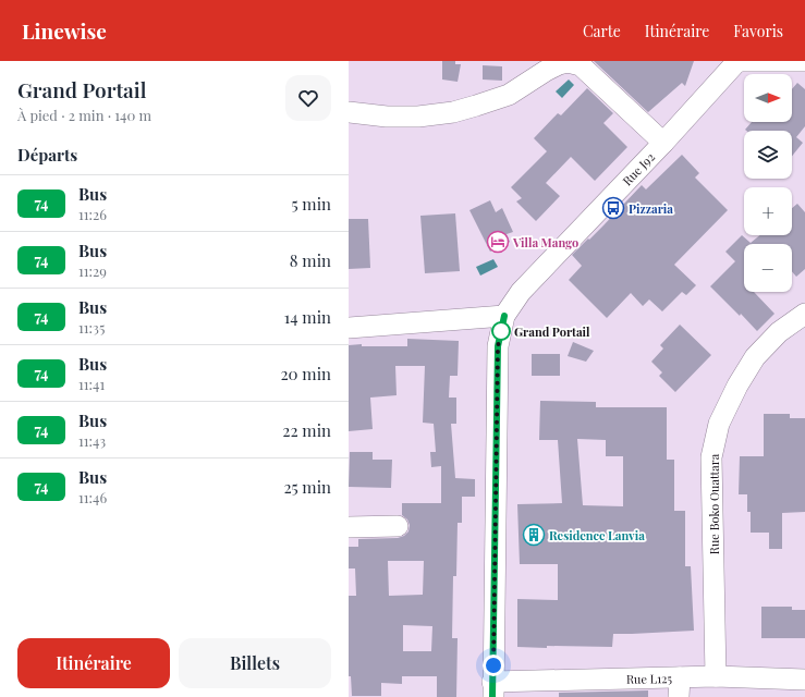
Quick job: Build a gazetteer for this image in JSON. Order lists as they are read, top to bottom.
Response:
{
  "streets": {
    "street": ["Rue J92", "Rue Boko Ouattara", "Rue L125"]
  },
  "crossings": [
    ["Rue Boko Ouattara", "Rue L125"]
  ],
  "places": {
    "bus stop": ["Pizzaria"],
    "hotel": ["Villa Mango"],
    "other": ["Grand Portail"],
    "building": ["Residence Lanvia"]
  },
  "lines": ["bus line 74"],
  "north": "right",
  "page": {
    "header": "Linewise",
    "nav": ["Carte", "Itinéraire", "Favoris"],
    "heading": [
      ["Grand Portail", "À pied · 2 min · 140 m"],
      "Départs"
    ],
    "map_buttons": ["+", "−"],
    "list": [
      {
        "mark": "74",
        "name": "Bus",
        "note": "11:26",
        "value": "5 min"
      },
      {
        "mark": "74",
        "name": "Bus",
        "note": "11:29",
        "value": "8 min"
      },
      {
        "mark": "74",
        "name": "Bus",
        "note": "11:35",
        "value": "14 min"
      },
      {
        "mark": "74",
        "name": "Bus",
        "note": "11:41",
        "value": "20 min"
      },
      {
        "mark": "74",
        "name": "Bus",
        "note": "11:43",
        "value": "22 min"
      },
      {
        "mark": "74",
        "name": "Bus",
        "note": "11:46",
        "value": "25 min"
      }
    ],
    "buttons": ["Itinéraire", "Billets"]
  }
}
